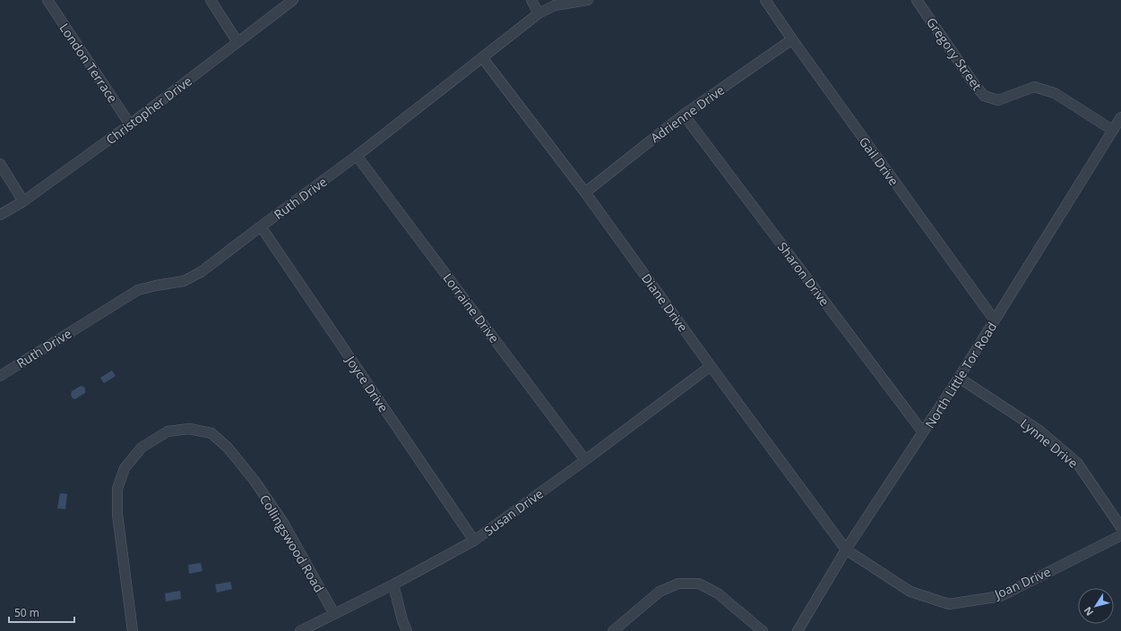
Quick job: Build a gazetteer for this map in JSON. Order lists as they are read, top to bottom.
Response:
{
  "streets": {
    "street": [
      "Gregory Street",
      "London Terrace",
      "Christopher Drive",
      "Adrienne Drive",
      "Gail Drive",
      "Ruth Drive",
      "Sharon Drive",
      "Diane Drive",
      "Lorraine Drive",
      "North Little Tor Road",
      "Joyce Drive",
      "Lynne Drive",
      "Susan Drive",
      "Collingswood Road",
      "Joan Drive"
    ]
  },
  "crossings": [
    ["Gregory Street", "North Little Tor Road"],
    ["London Terrace", "Christopher Drive"],
    ["Adrienne Drive", "Gail Drive"],
    ["Adrienne Drive", "Sharon Drive"],
    ["Adrienne Drive", "Diane Drive"],
    ["Gail Drive", "North Little Tor Road"],
    ["Ruth Drive", "Diane Drive"],
    ["Ruth Drive", "Lorraine Drive"],
    ["Ruth Drive", "Joyce Drive"],
    ["Sharon Drive", "North Little Tor Road"],
    ["Diane Drive", "North Little Tor Road"],
    ["Diane Drive", "Susan Drive"],
    ["Diane Drive", "Joan Drive"],
    ["Lorraine Drive", "Susan Drive"],
    ["North Little Tor Road", "Lynne Drive"],
    ["North Little Tor Road", "Joan Drive"],
    ["Joyce Drive", "Susan Drive"],
    ["Susan Drive", "Collingswood Road"]
  ],
  "scale_bar": "50 m",
  "north": "bottom left"
}
